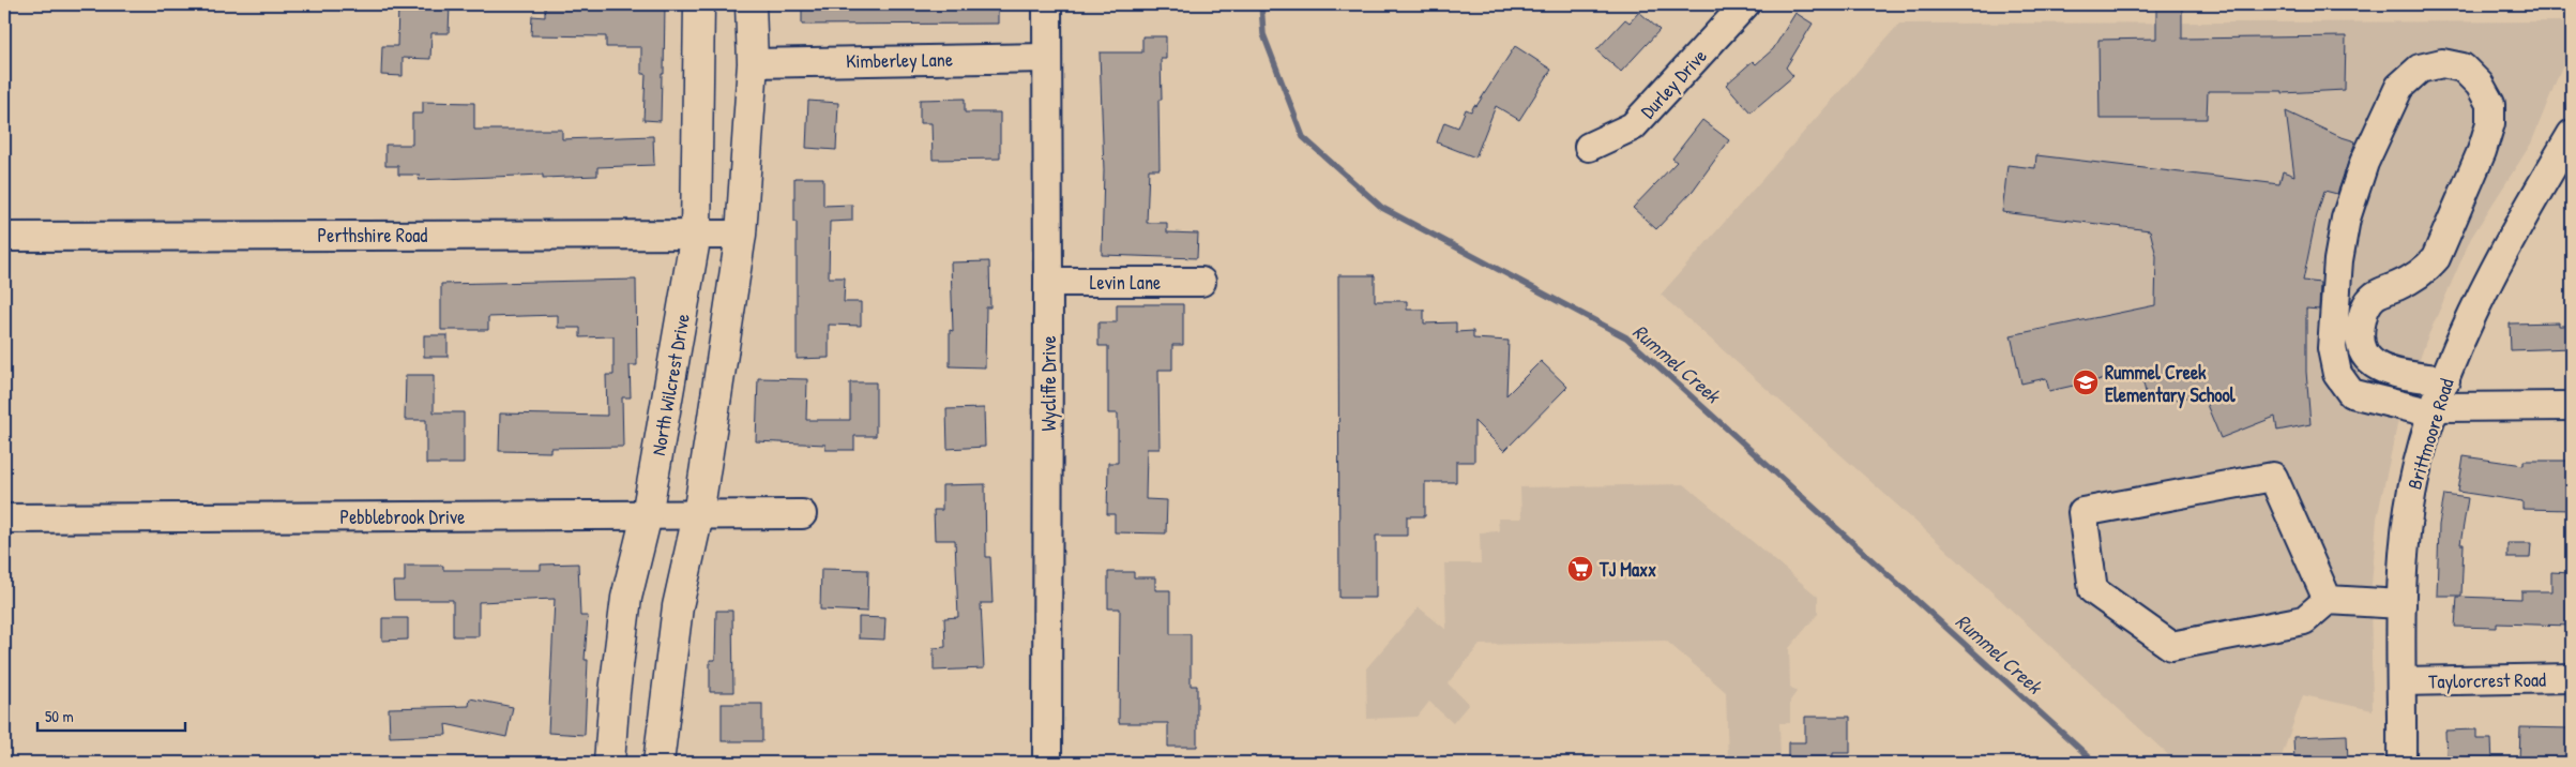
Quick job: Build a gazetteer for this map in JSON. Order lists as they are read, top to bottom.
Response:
{
  "streets": {
    "main road": ["North Wilcrest Drive"],
    "street": [
      "Kimberley Lane",
      "Durley Drive",
      "Perthshire Road",
      "Levin Lane",
      "Wycliffe Drive",
      "Brittmoore Road",
      "Pebblebrook Drive",
      "Taylorcrest Road"
    ]
  },
  "crossings": [
    ["Kimberley Lane", "Wycliffe Drive"],
    ["Perthshire Road", "North Wilcrest Drive"],
    ["Levin Lane", "Wycliffe Drive"],
    ["North Wilcrest Drive", "Pebblebrook Drive"],
    ["Brittmoore Road", "Taylorcrest Road"]
  ],
  "water": ["Rummel Creek"],
  "places": {
    "school or university": ["Rummel Creek Elementary School"],
    "supermarket": ["TJ Maxx"]
  },
  "scale_bar": "50 m"
}
